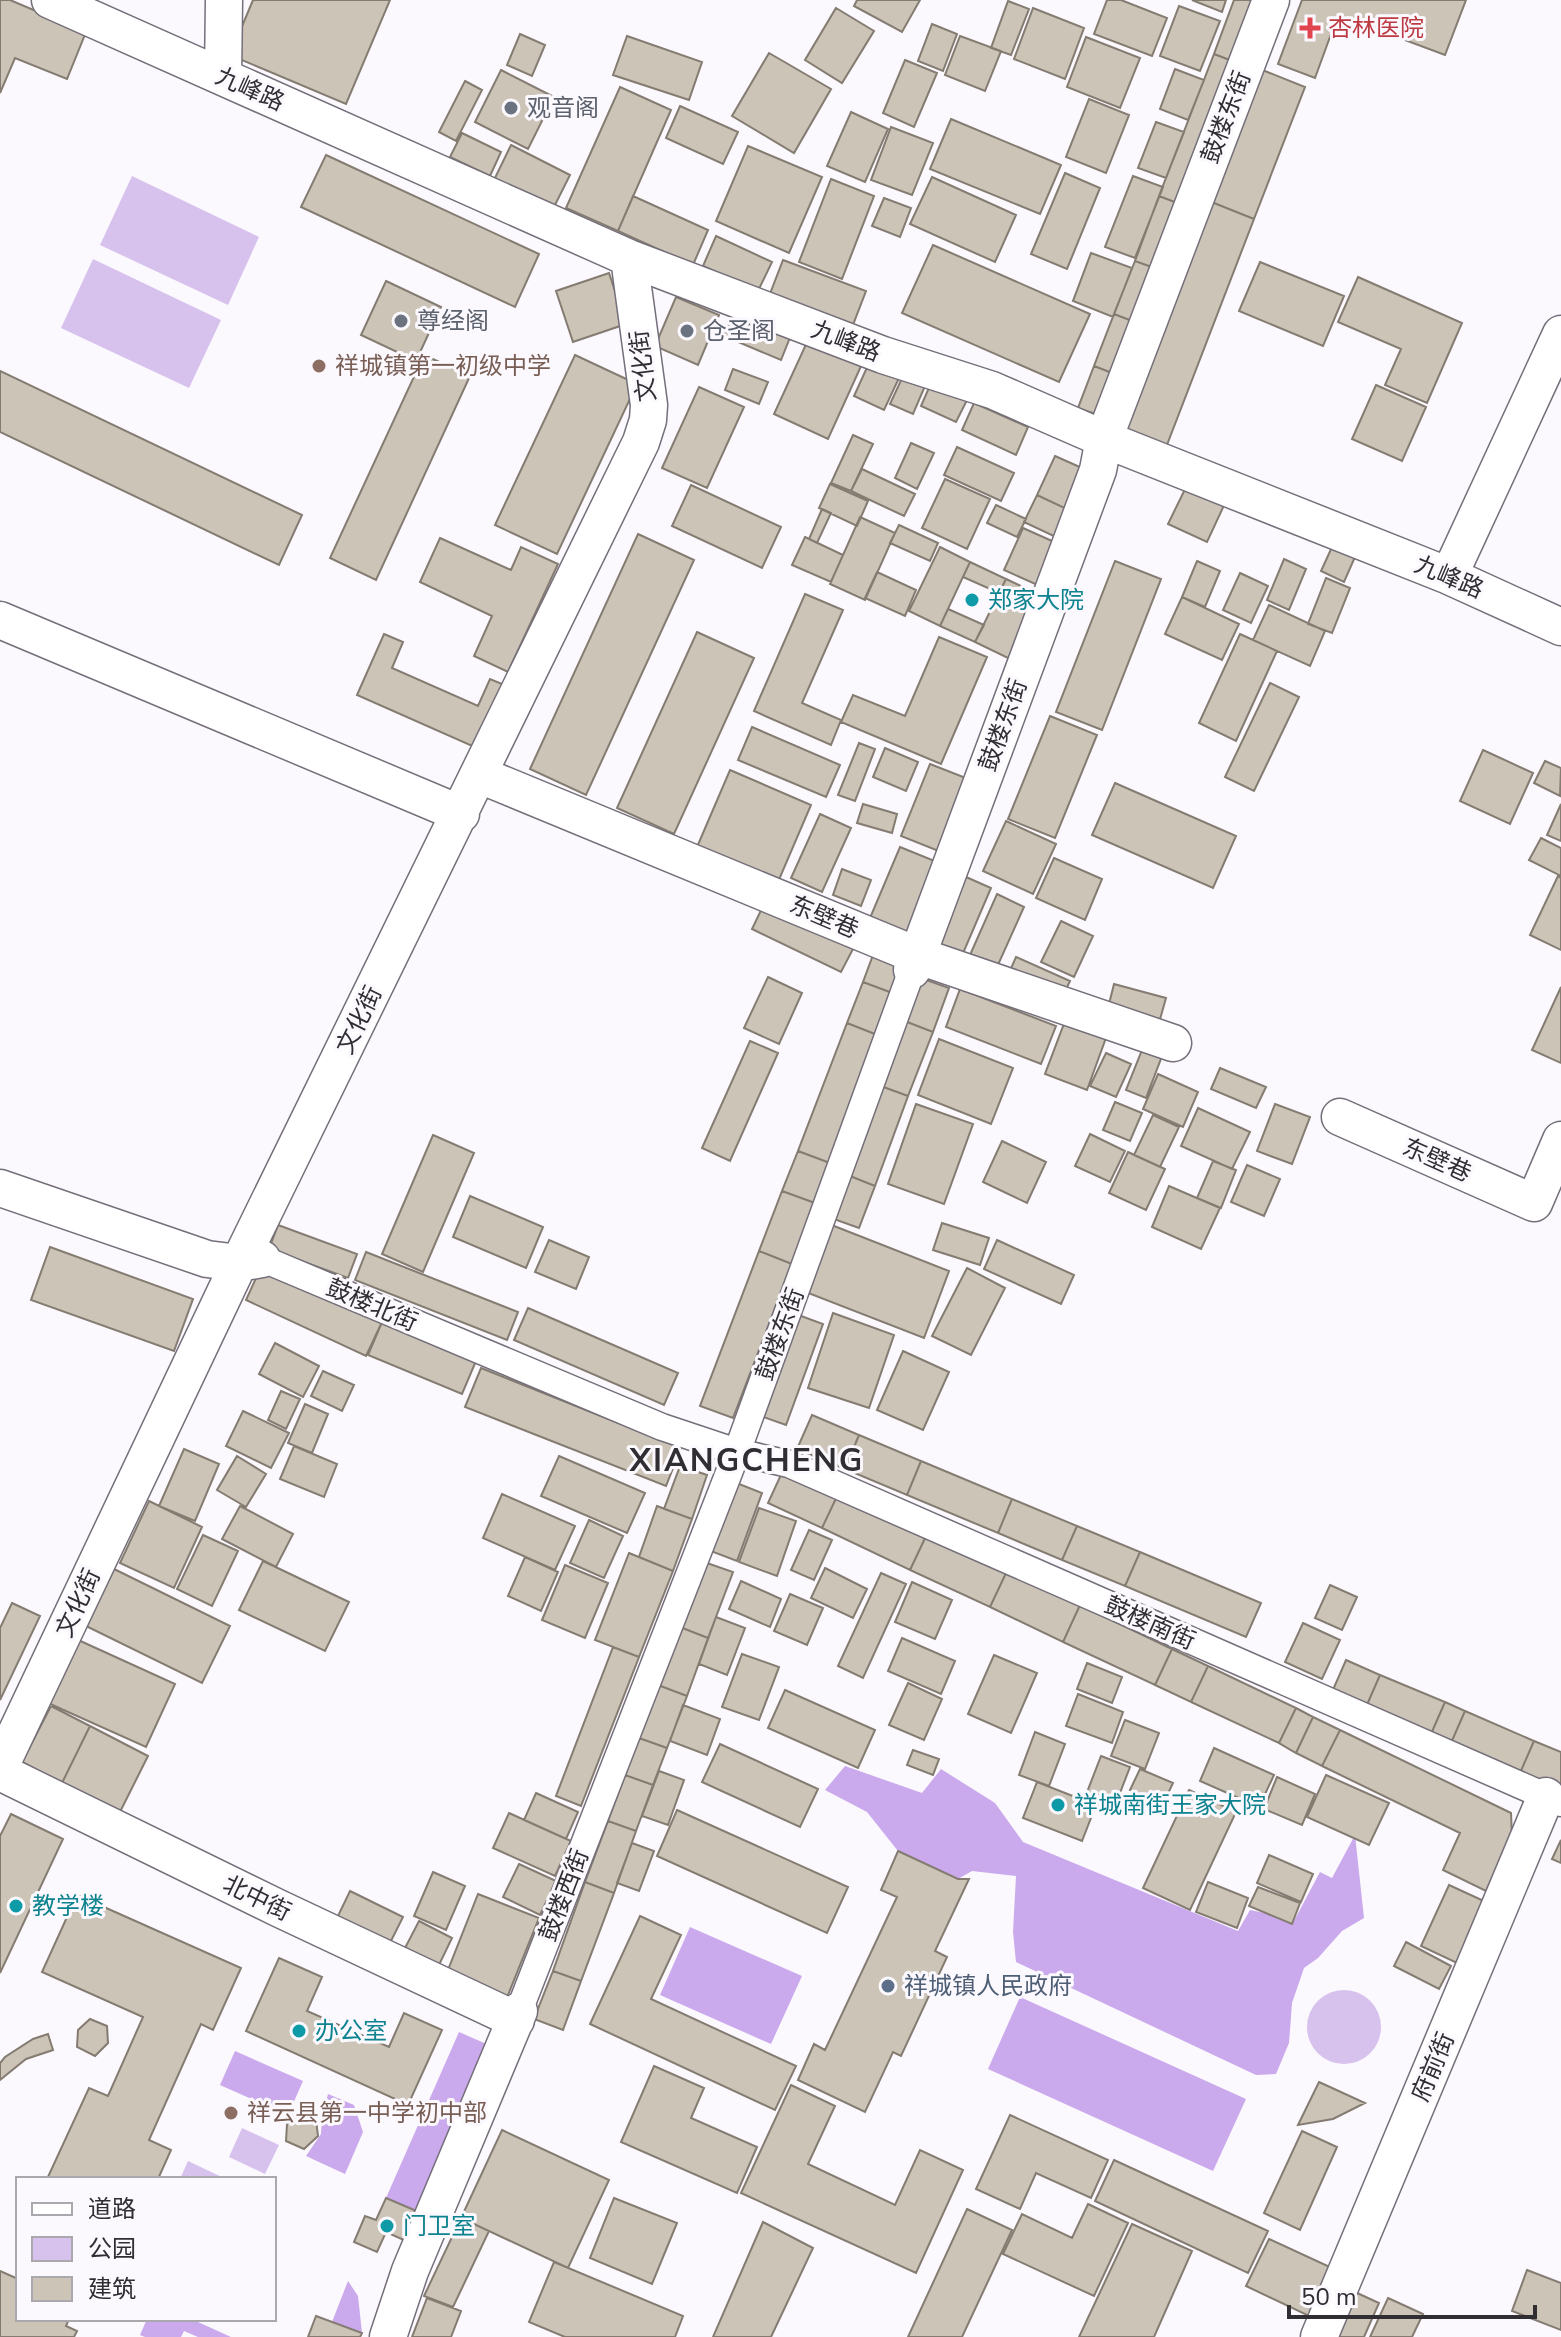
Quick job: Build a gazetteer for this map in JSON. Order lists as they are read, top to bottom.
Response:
{
  "streets": {
    "street": [
      "九峰路",
      "鼓楼东街",
      "文化街",
      "东壁巷",
      "鼓楼北街",
      "鼓楼南街",
      "鼓楼西街",
      "北中街",
      "府前街"
    ]
  },
  "crossings": [
    ["九峰路", "鼓楼东街"],
    ["九峰路", "文化街"],
    ["鼓楼东街", "东壁巷"],
    ["鼓楼东街", "鼓楼北街"],
    ["鼓楼东街", "鼓楼南街"],
    ["鼓楼东街", "鼓楼西街"],
    ["文化街", "东壁巷"],
    ["文化街", "鼓楼北街"],
    ["文化街", "北中街"],
    ["鼓楼北街", "鼓楼南街"],
    ["鼓楼北街", "鼓楼西街"],
    ["鼓楼南街", "鼓楼西街"],
    ["鼓楼南街", "府前街"],
    ["鼓楼西街", "北中街"]
  ],
  "districts": ["XIANGCHENG"],
  "places": {
    "health": ["杏林医院"],
    "other": [
      "观音阁",
      "尊经阁",
      "仓圣阁",
      "祥城镇第一初级中学",
      "郑家大院",
      "祥城南街王家大院",
      "教学楼",
      "祥城镇人民政府",
      "办公室",
      "祥云县第一中学初中部",
      "门卫室"
    ]
  },
  "legend": ["道路", "公园", "建筑"],
  "scale_bar": "50 m"
}
